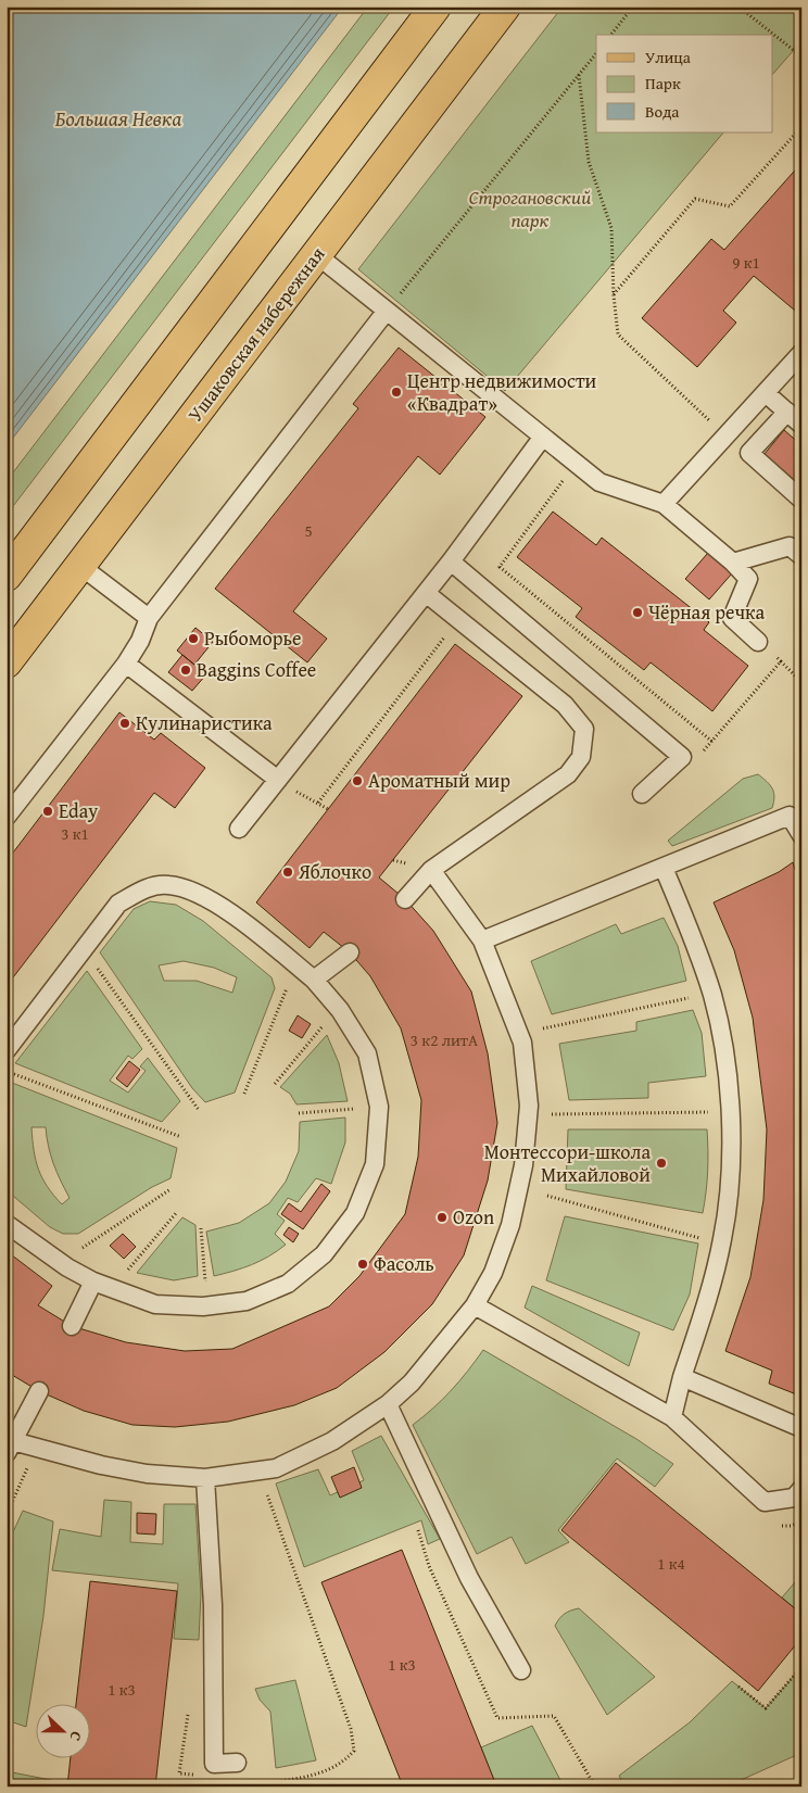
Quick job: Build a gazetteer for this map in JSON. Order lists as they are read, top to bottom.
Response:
{
  "streets": {
    "main road": ["Ушаковская набережная"]
  },
  "water": ["Большая Невка"],
  "parks": ["Строгановский парк"],
  "places": [
    "Центр недвижимости «Квадрат»",
    "Чёрная речка",
    "Рыбоморье",
    "Baggins Coffee",
    "Кулинаристика",
    "Ароматный мир",
    "Eday",
    "Яблочко",
    "Монтессори-школа Михайловой",
    "Ozon",
    "Фасоль"
  ],
  "house_numbers": [
    "9 к1",
    "5",
    "3 к1",
    "3 к2 литА",
    "1 к4",
    "1 к3",
    "1 к3"
  ],
  "legend": ["Улица", "Парк", "Вода"],
  "north": "right"
}
